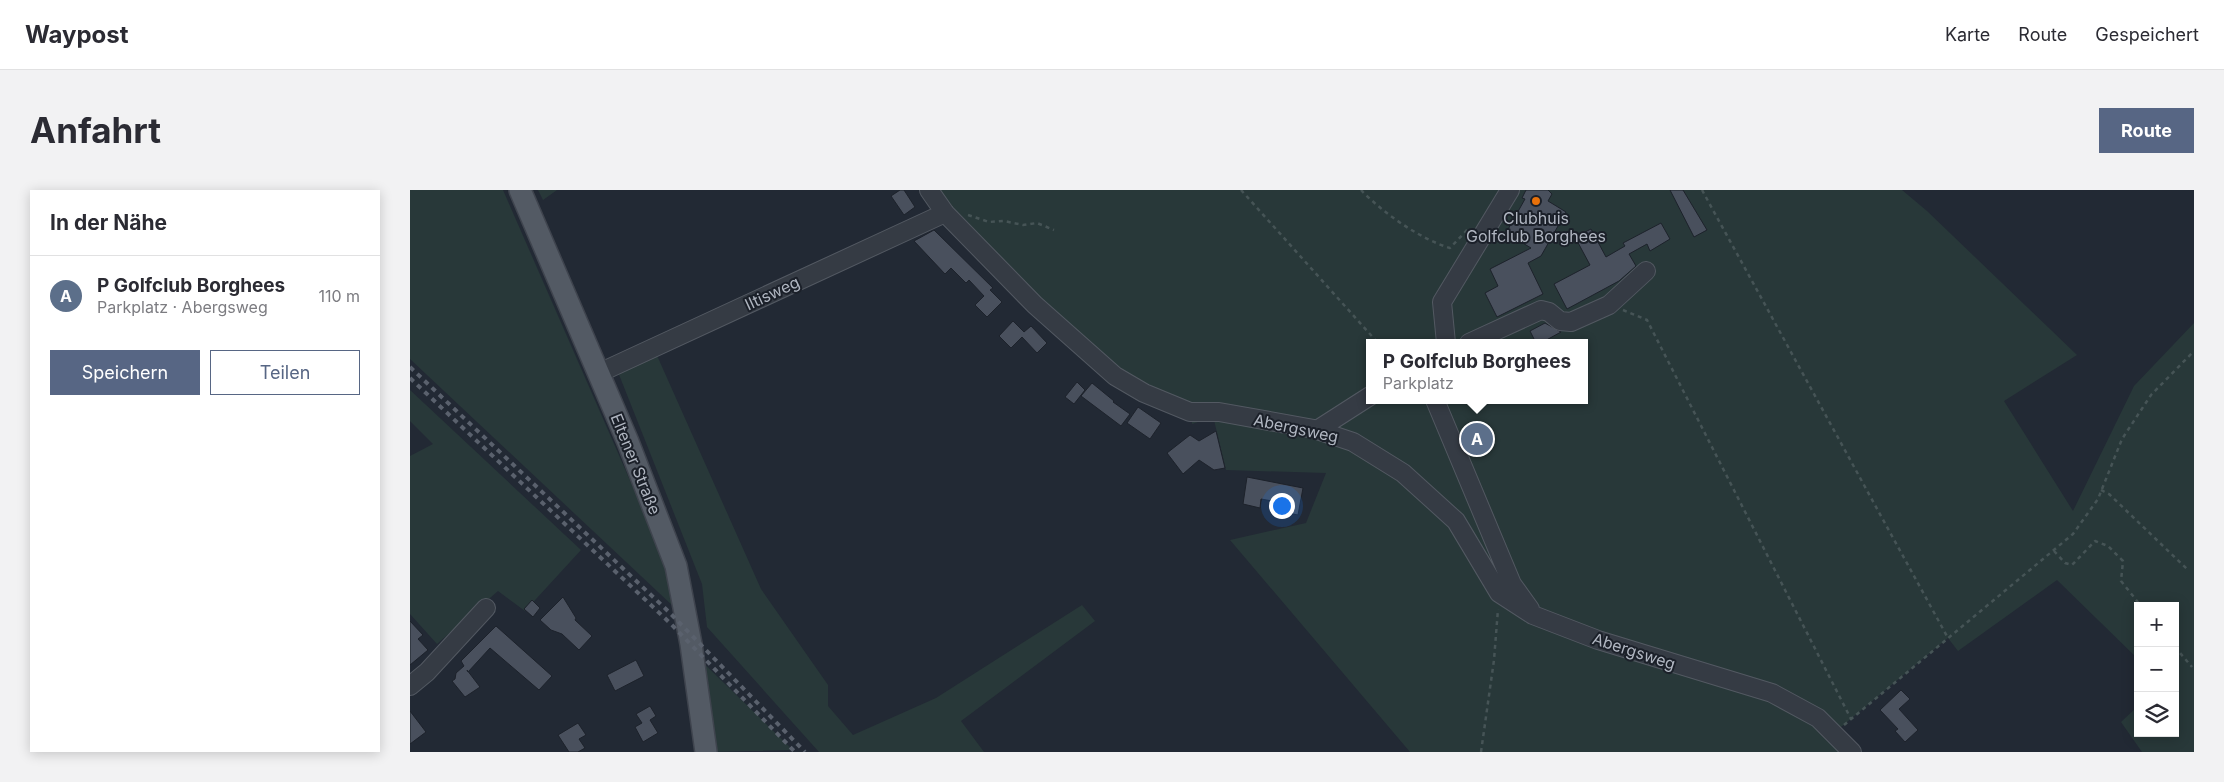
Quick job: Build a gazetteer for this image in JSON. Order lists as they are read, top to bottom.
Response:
{
  "streets": {
    "main road": ["Eltener Straße"],
    "street": ["Iltisweg", "Abergsweg"]
  },
  "crossings": [
    ["Iltisweg", "Abergsweg"],
    ["Iltisweg", "Eltener Straße"]
  ],
  "places": ["Clubhuis Golfclub Borghees"],
  "page": {
    "header": "Waypost",
    "nav": ["Karte", "Route", "Gespeichert"],
    "buttons": [
      "Route",
      ["Speichern", "Teilen"]
    ],
    "title": "Anfahrt",
    "heading": "In der Nähe",
    "list": [
      {
        "mark": "A",
        "name": "P Golfclub Borghees",
        "note": "Parkplatz · Abergsweg",
        "value": "110 m"
      }
    ],
    "popup": ["P Golfclub Borghees", "Parkplatz"],
    "pins": "A",
    "map_buttons": ["+", "−"]
  }
}
